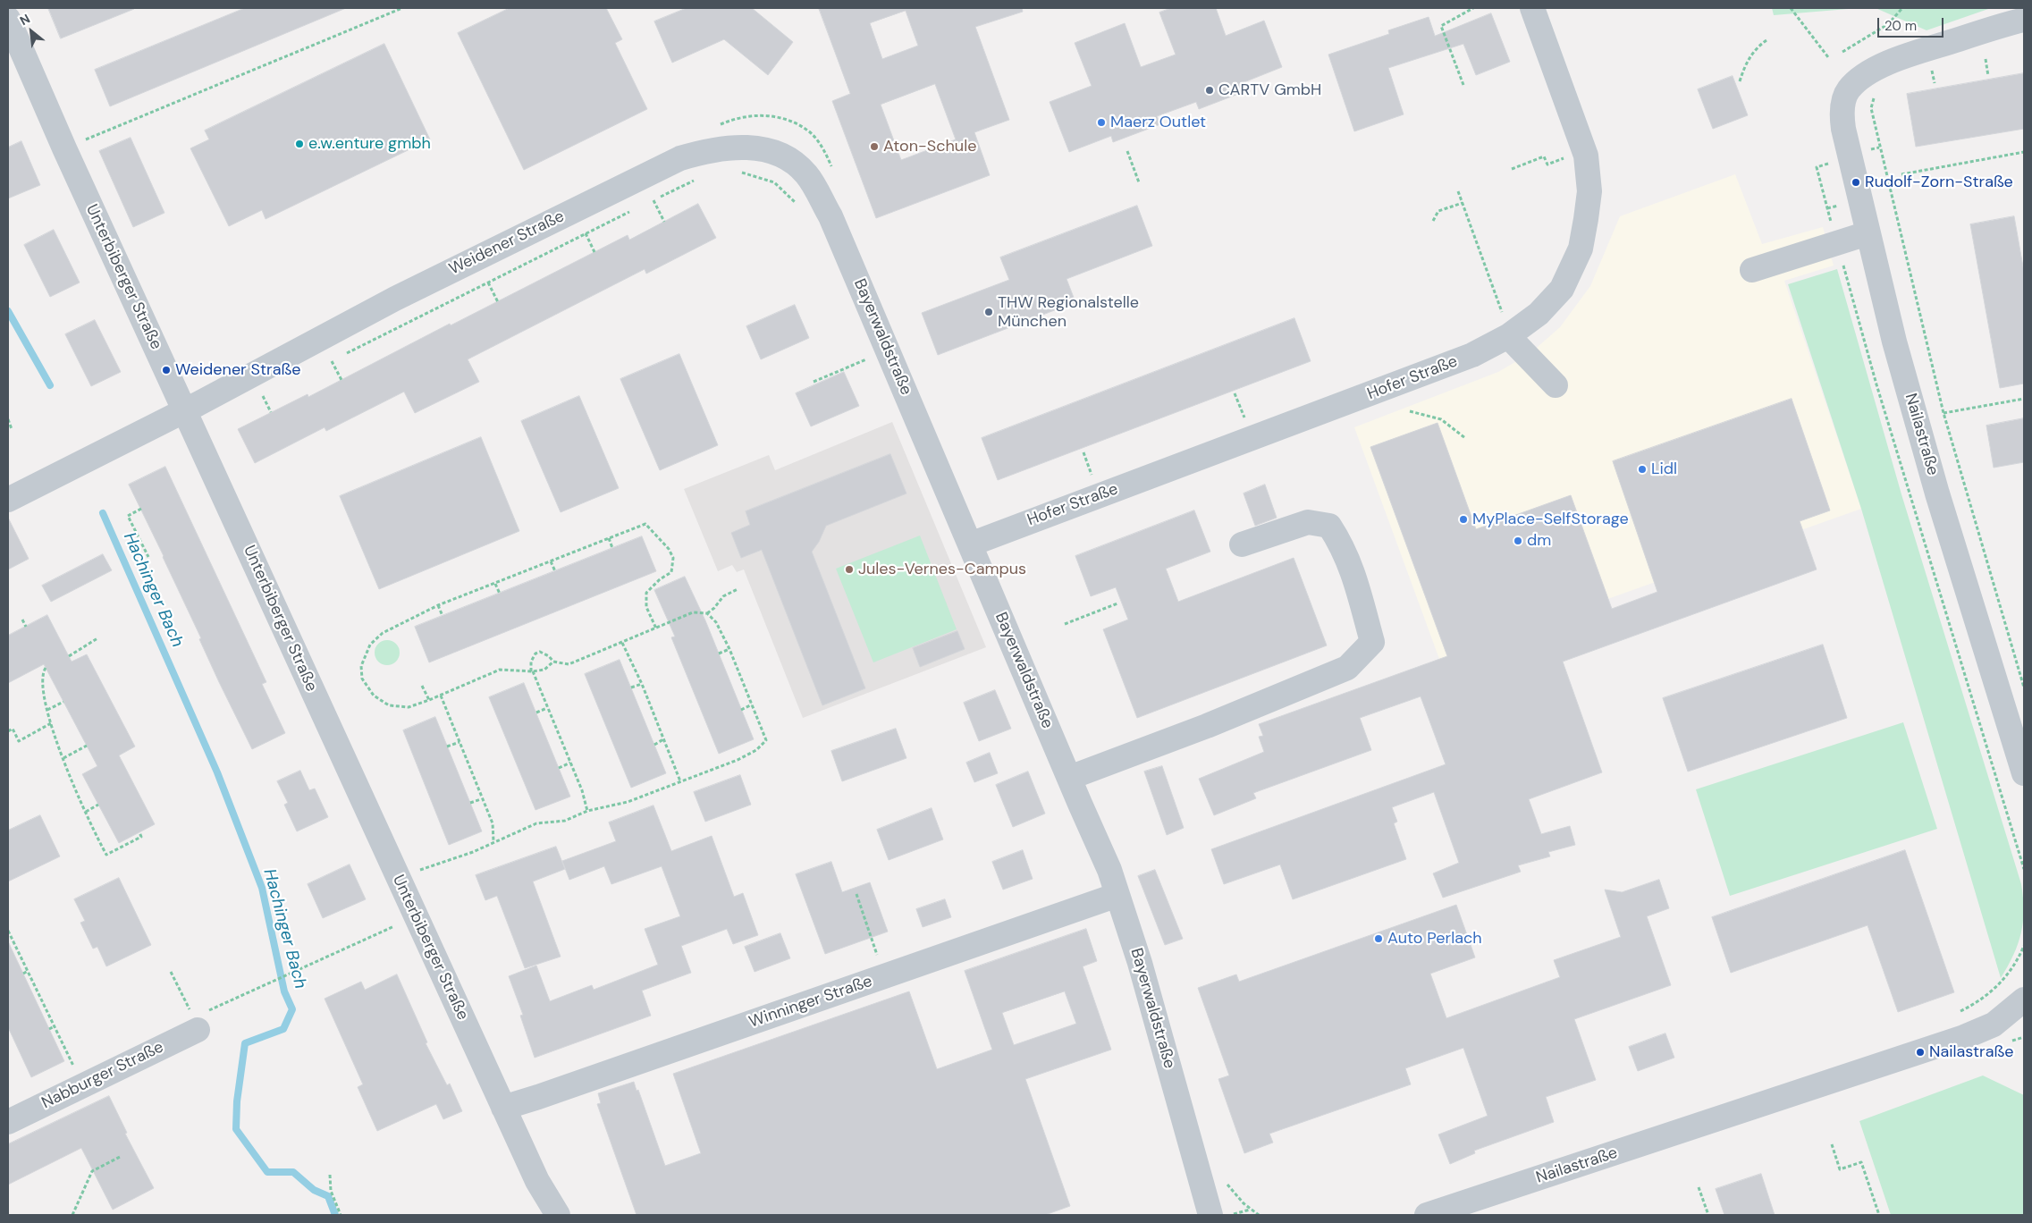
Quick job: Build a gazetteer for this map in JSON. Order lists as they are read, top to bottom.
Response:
{
  "streets": {
    "street": [
      "Weidener Straße",
      "Unterbiberger Straße",
      "Bayerwaldstraße",
      "Hofer Straße",
      "Nailastraße",
      "Winninger Straße",
      "Nabburger Straße"
    ]
  },
  "crossings": [
    ["Weidener Straße", "Unterbiberger Straße"],
    ["Weidener Straße", "Bayerwaldstraße"],
    ["Unterbiberger Straße", "Winninger Straße"],
    ["Bayerwaldstraße", "Hofer Straße"],
    ["Bayerwaldstraße", "Winninger Straße"]
  ],
  "water": ["Hachinger Bach"],
  "places": [
    "CARTV GmbH",
    "Maerz Outlet",
    "e.w.enture gmbh",
    "Aton-Schule",
    "Rudolf-Zorn-Straße",
    "THW Regionalstelle München",
    "Weidener Straße",
    "Lidl",
    "MyPlace-SelfStorage",
    "dm",
    "Jules-Vernes-Campus",
    "Auto Perlach",
    "Nailastraße"
  ],
  "scale_bar": "20 m",
  "north": "top left"
}
